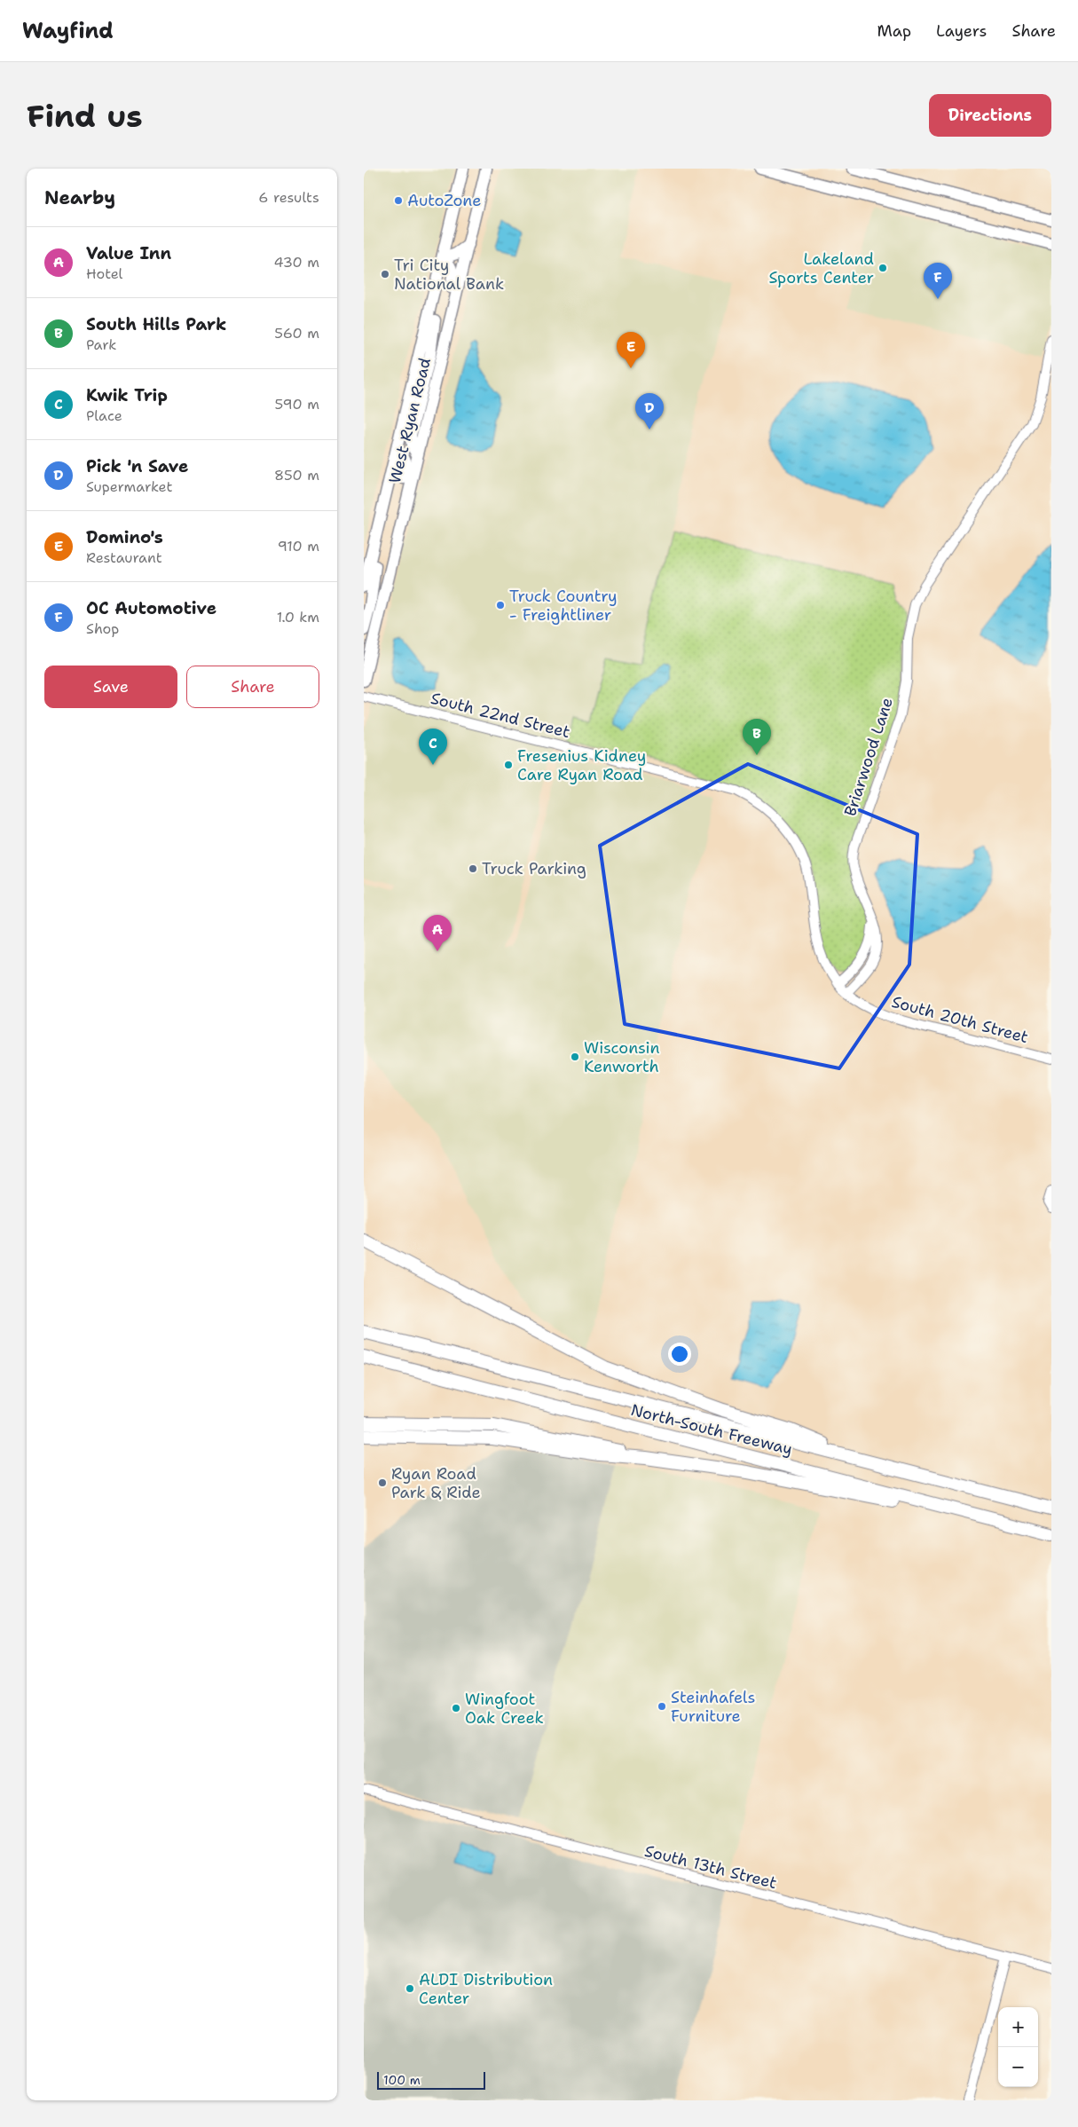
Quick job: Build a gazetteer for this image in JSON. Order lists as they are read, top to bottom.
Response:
{
  "streets": {
    "highway": ["North-South Freeway"],
    "main road": ["West Ryan Road"],
    "street": [
      "South 22nd Street",
      "Briarwood Lane",
      "South 20th Street",
      "South 13th Street"
    ]
  },
  "crossings": [
    ["South 22nd Street", "Briarwood Lane"],
    ["South 22nd Street", "South 20th Street"],
    ["Briarwood Lane", "South 20th Street"]
  ],
  "places": [
    "AutoZone",
    "Lakeland Sports Center",
    "Tri City National Bank",
    "Truck Country - Freightliner",
    "Fresenius Kidney Care Ryan Road",
    "Truck Parking",
    "Wisconsin Kenworth",
    "Ryan Road Park & Ride",
    "Steinhafels Furniture",
    "Wingfoot Oak Creek",
    "ALDI Distribution Center"
  ],
  "scale_bar": "100 m",
  "page": {
    "header": "Wayfind",
    "nav": ["Map", "Layers", "Share"],
    "buttons": [
      "Directions",
      ["Save", "Share"]
    ],
    "title": "Find us",
    "heading": ["Nearby", "6 results"],
    "list": [
      {
        "mark": "A",
        "name": "Value Inn",
        "note": "Hotel",
        "value": "430 m"
      },
      {
        "mark": "B",
        "name": "South Hills Park",
        "note": "Park",
        "value": "560 m"
      },
      {
        "mark": "C",
        "name": "Kwik Trip",
        "note": "Place",
        "value": "590 m"
      },
      {
        "mark": "D",
        "name": "Pick 'n Save",
        "note": "Supermarket",
        "value": "850 m"
      },
      {
        "mark": "E",
        "name": "Domino's",
        "note": "Restaurant",
        "value": "910 m"
      },
      {
        "mark": "F",
        "name": "OC Automotive",
        "note": "Shop",
        "value": "1.0 km"
      }
    ],
    "pins": [
      "F",
      "E",
      "D",
      "B",
      "C",
      "A"
    ],
    "map_buttons": ["+", "−"],
    "scale": "100 m"
  }
}
